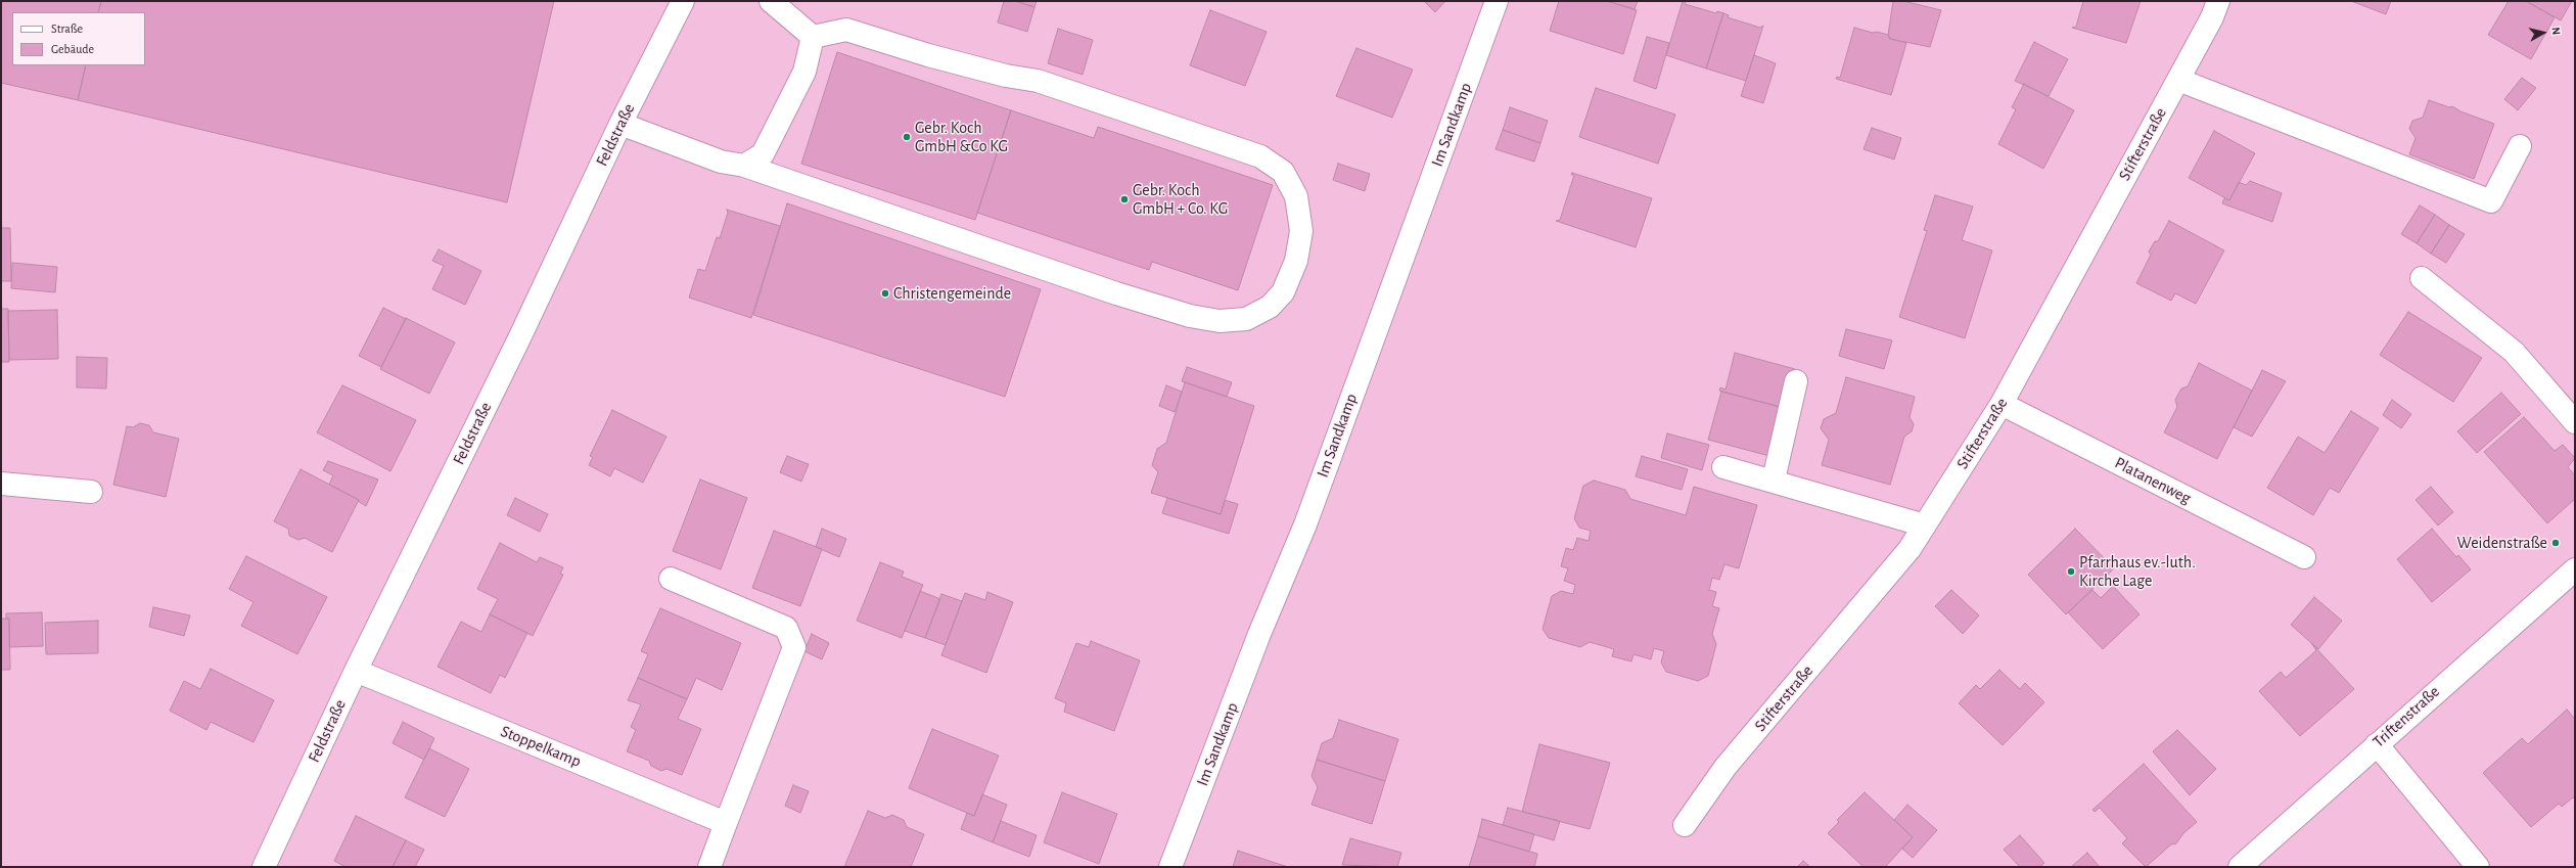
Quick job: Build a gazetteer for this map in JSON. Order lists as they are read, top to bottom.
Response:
{
  "streets": {
    "street": [
      "Im Sandkamp",
      "Feldstraße",
      "Stifterstraße",
      "Platanenweg",
      "Triftenstraße",
      "Stoppelkamp"
    ]
  },
  "crossings": [
    ["Feldstraße", "Stoppelkamp"],
    ["Stifterstraße", "Platanenweg"]
  ],
  "places": [
    "Gebr. Koch GmbH &Co KG",
    "Gebr. Koch GmbH + Co. KG",
    "Christengemeinde",
    "Weidenstraße",
    "Pfarrhaus ev.-luth. Kirche Lage"
  ],
  "legend": ["Straße", "Gebäude"],
  "north": "right"
}
